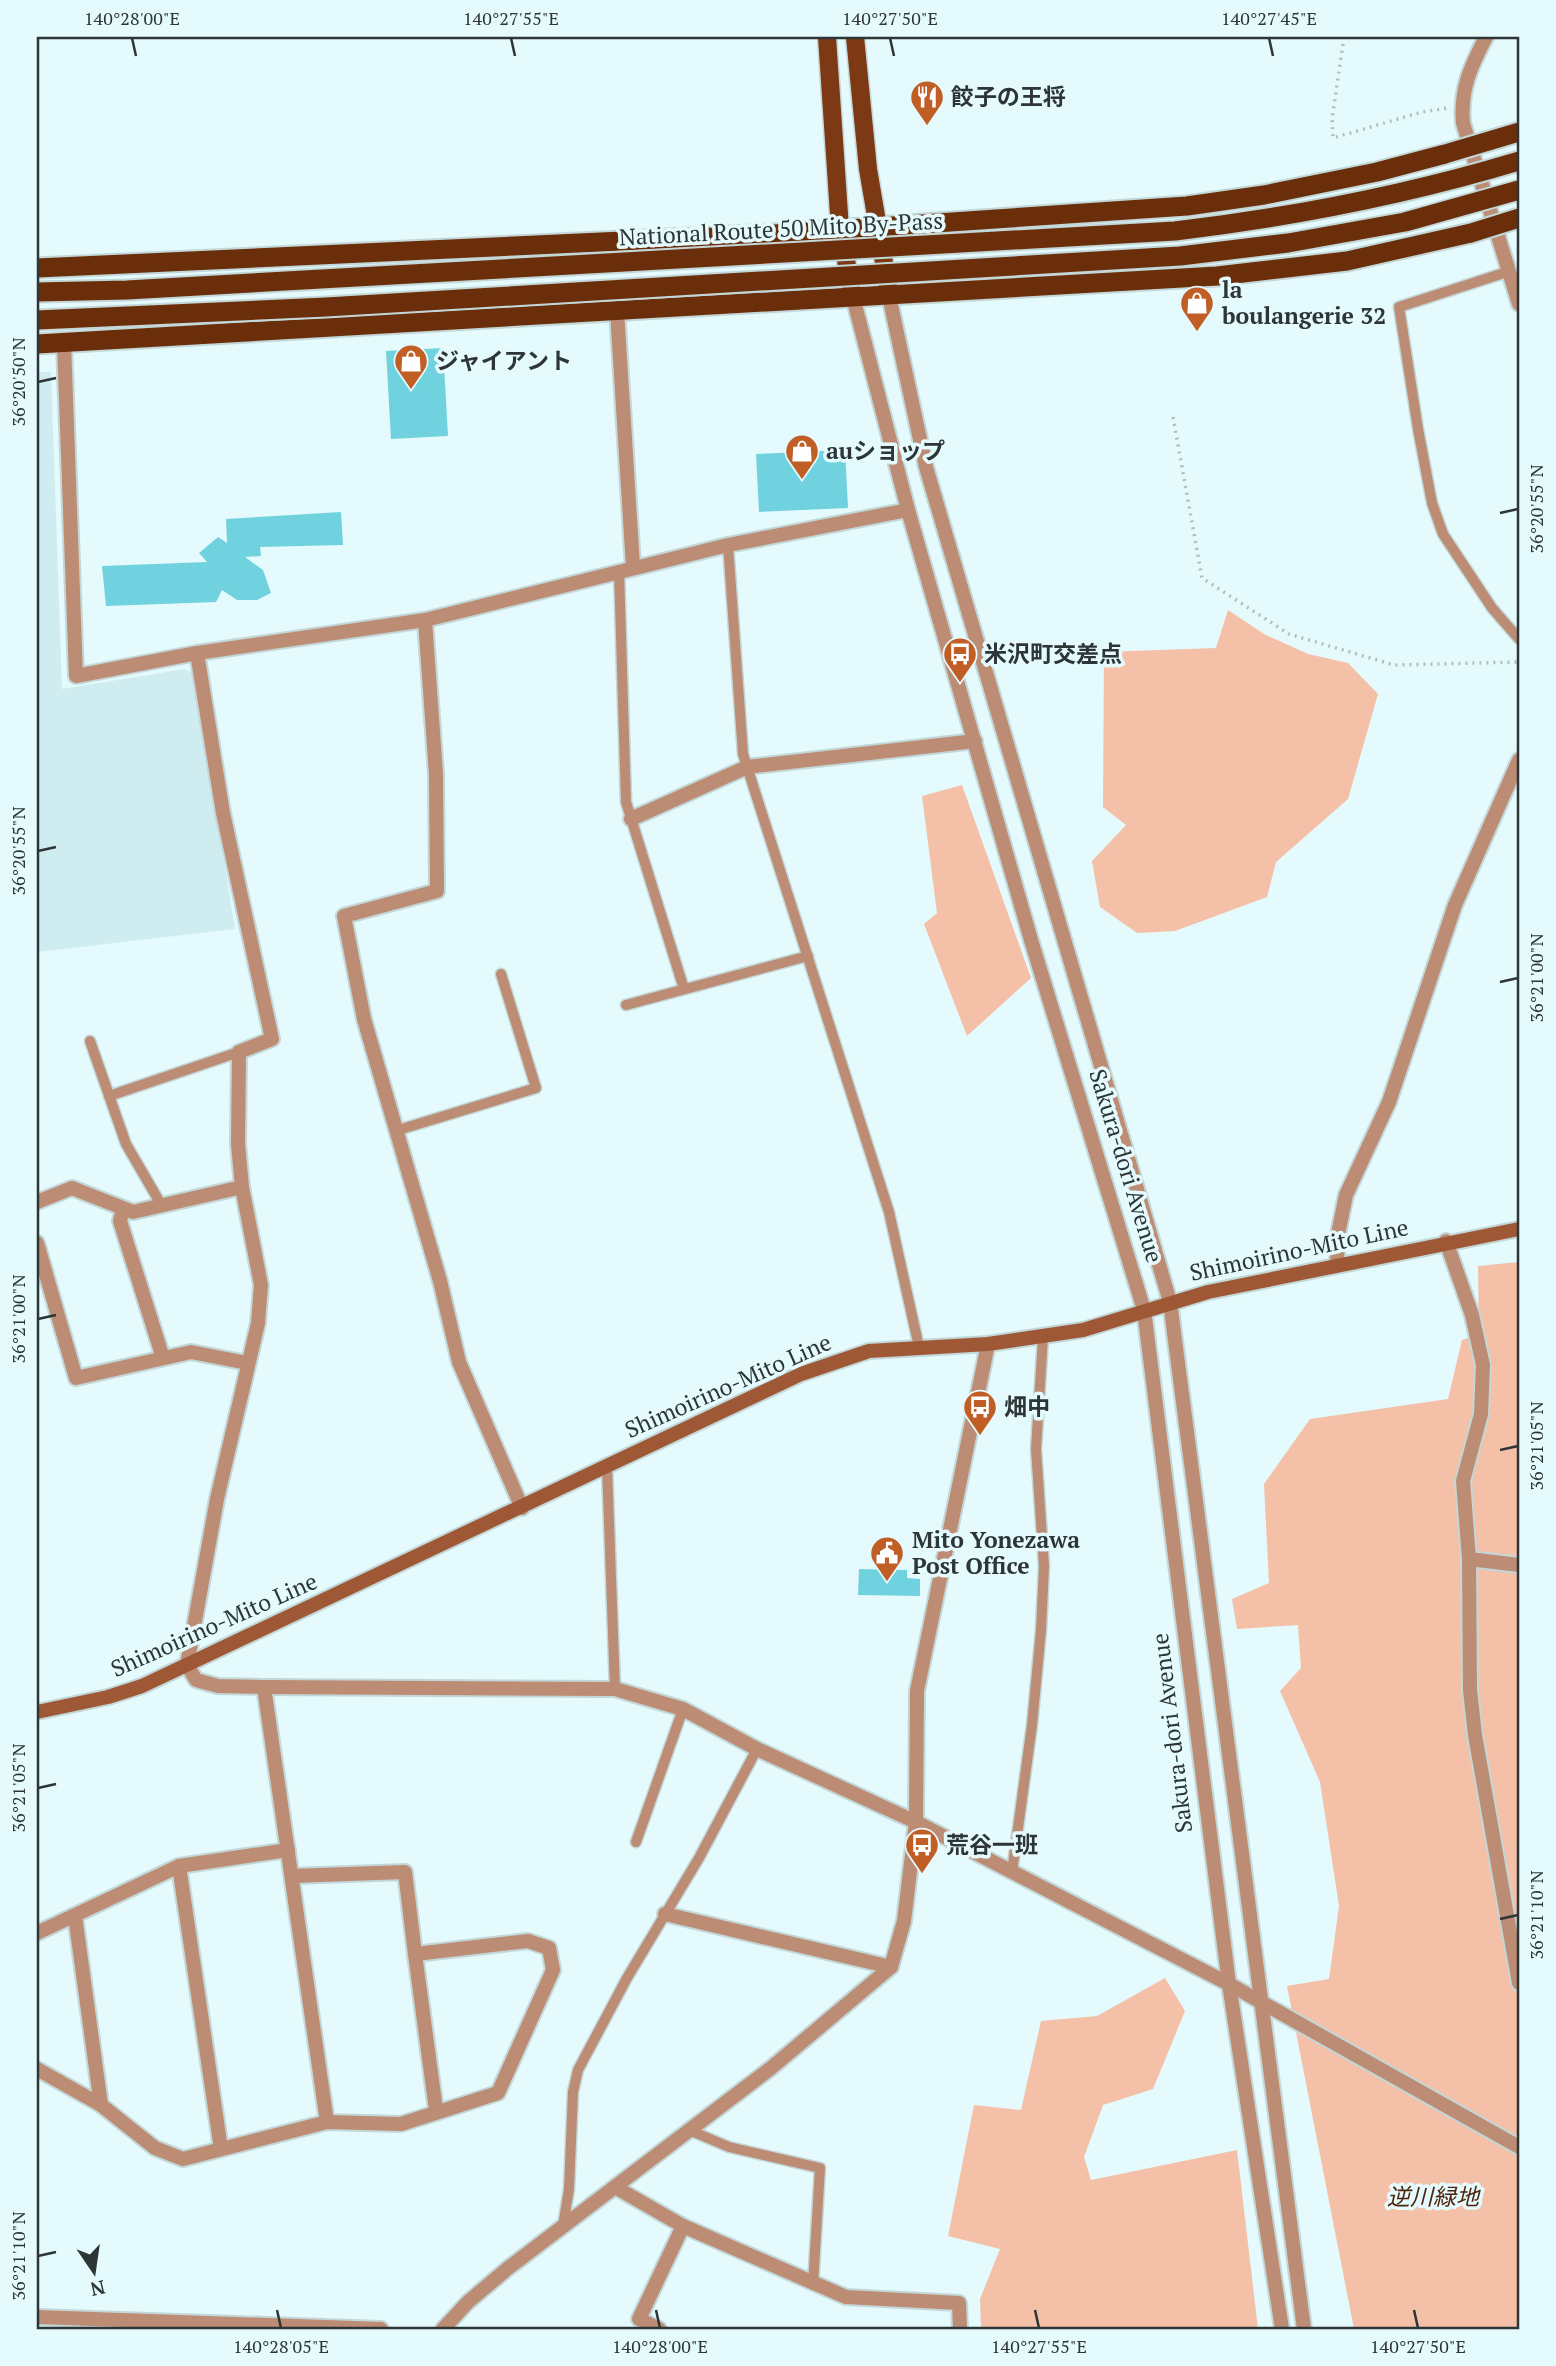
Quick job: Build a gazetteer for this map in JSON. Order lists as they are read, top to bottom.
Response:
{
  "streets": {
    "highway": ["National Route 50 Mito By-Pass"],
    "main road": ["Sakura-dori Avenue", "Shimoirino-Mito Line"]
  },
  "crossings": [
    ["Sakura-dori Avenue", "Shimoirino-Mito Line"]
  ],
  "parks": ["逆川緑地"],
  "places": {
    "restaurant": ["餃子の王将"],
    "shop": ["la boulangerie 32", "ジャイアント", "auショップ"],
    "bus stop": ["米沢町交差点", "畑中", "荒谷一班"],
    "public building": ["Mito Yonezawa Post Office"]
  },
  "north": "bottom",
  "coordinates": [
    "140°28'00\"E",
    "140°27'55\"E",
    "140°27'50\"E",
    "140°27'45\"E",
    "36°20'50\"N",
    "36°20'55\"N",
    "36°21'00\"N",
    "36°21'05\"N",
    "36°21'10\"N",
    "140°28'05\"E"
  ]
}
